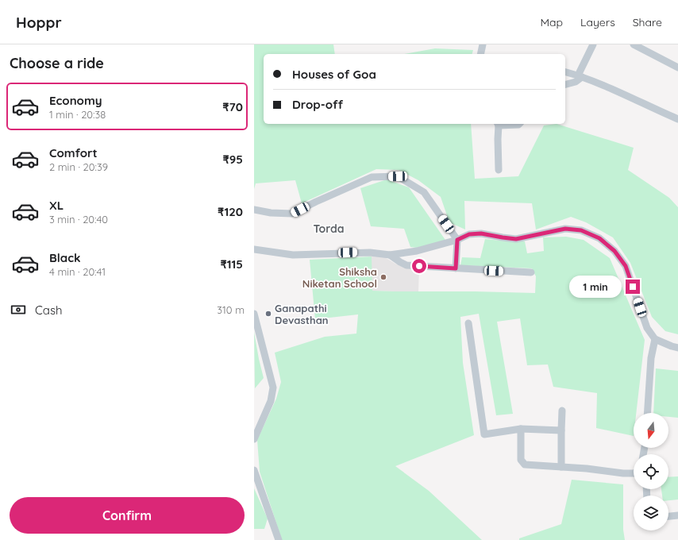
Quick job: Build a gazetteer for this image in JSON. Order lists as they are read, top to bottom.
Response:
{
  "districts": ["Torda"],
  "places": ["Shiksha Niketan School", "Ganapathi Devasthan"],
  "north": "bottom",
  "page": {
    "header": "Hoppr",
    "nav": ["Map", "Layers", "Share"],
    "heading": "Choose a ride",
    "banner": ["Houses of Goa", "Drop-off"],
    "list": [
      {
        "name": "Economy",
        "note": "1 min · 20:38",
        "value": "₹70"
      },
      {
        "name": "Comfort",
        "note": "2 min · 20:39",
        "value": "₹95"
      },
      {
        "name": "XL",
        "note": "3 min · 20:40",
        "value": "₹120"
      },
      {
        "name": "Black",
        "note": "4 min · 20:41",
        "value": "₹115"
      }
    ],
    "bubble": "1 min",
    "pay": ["Cash", "310 m"],
    "buttons": "Confirm"
  }
}
